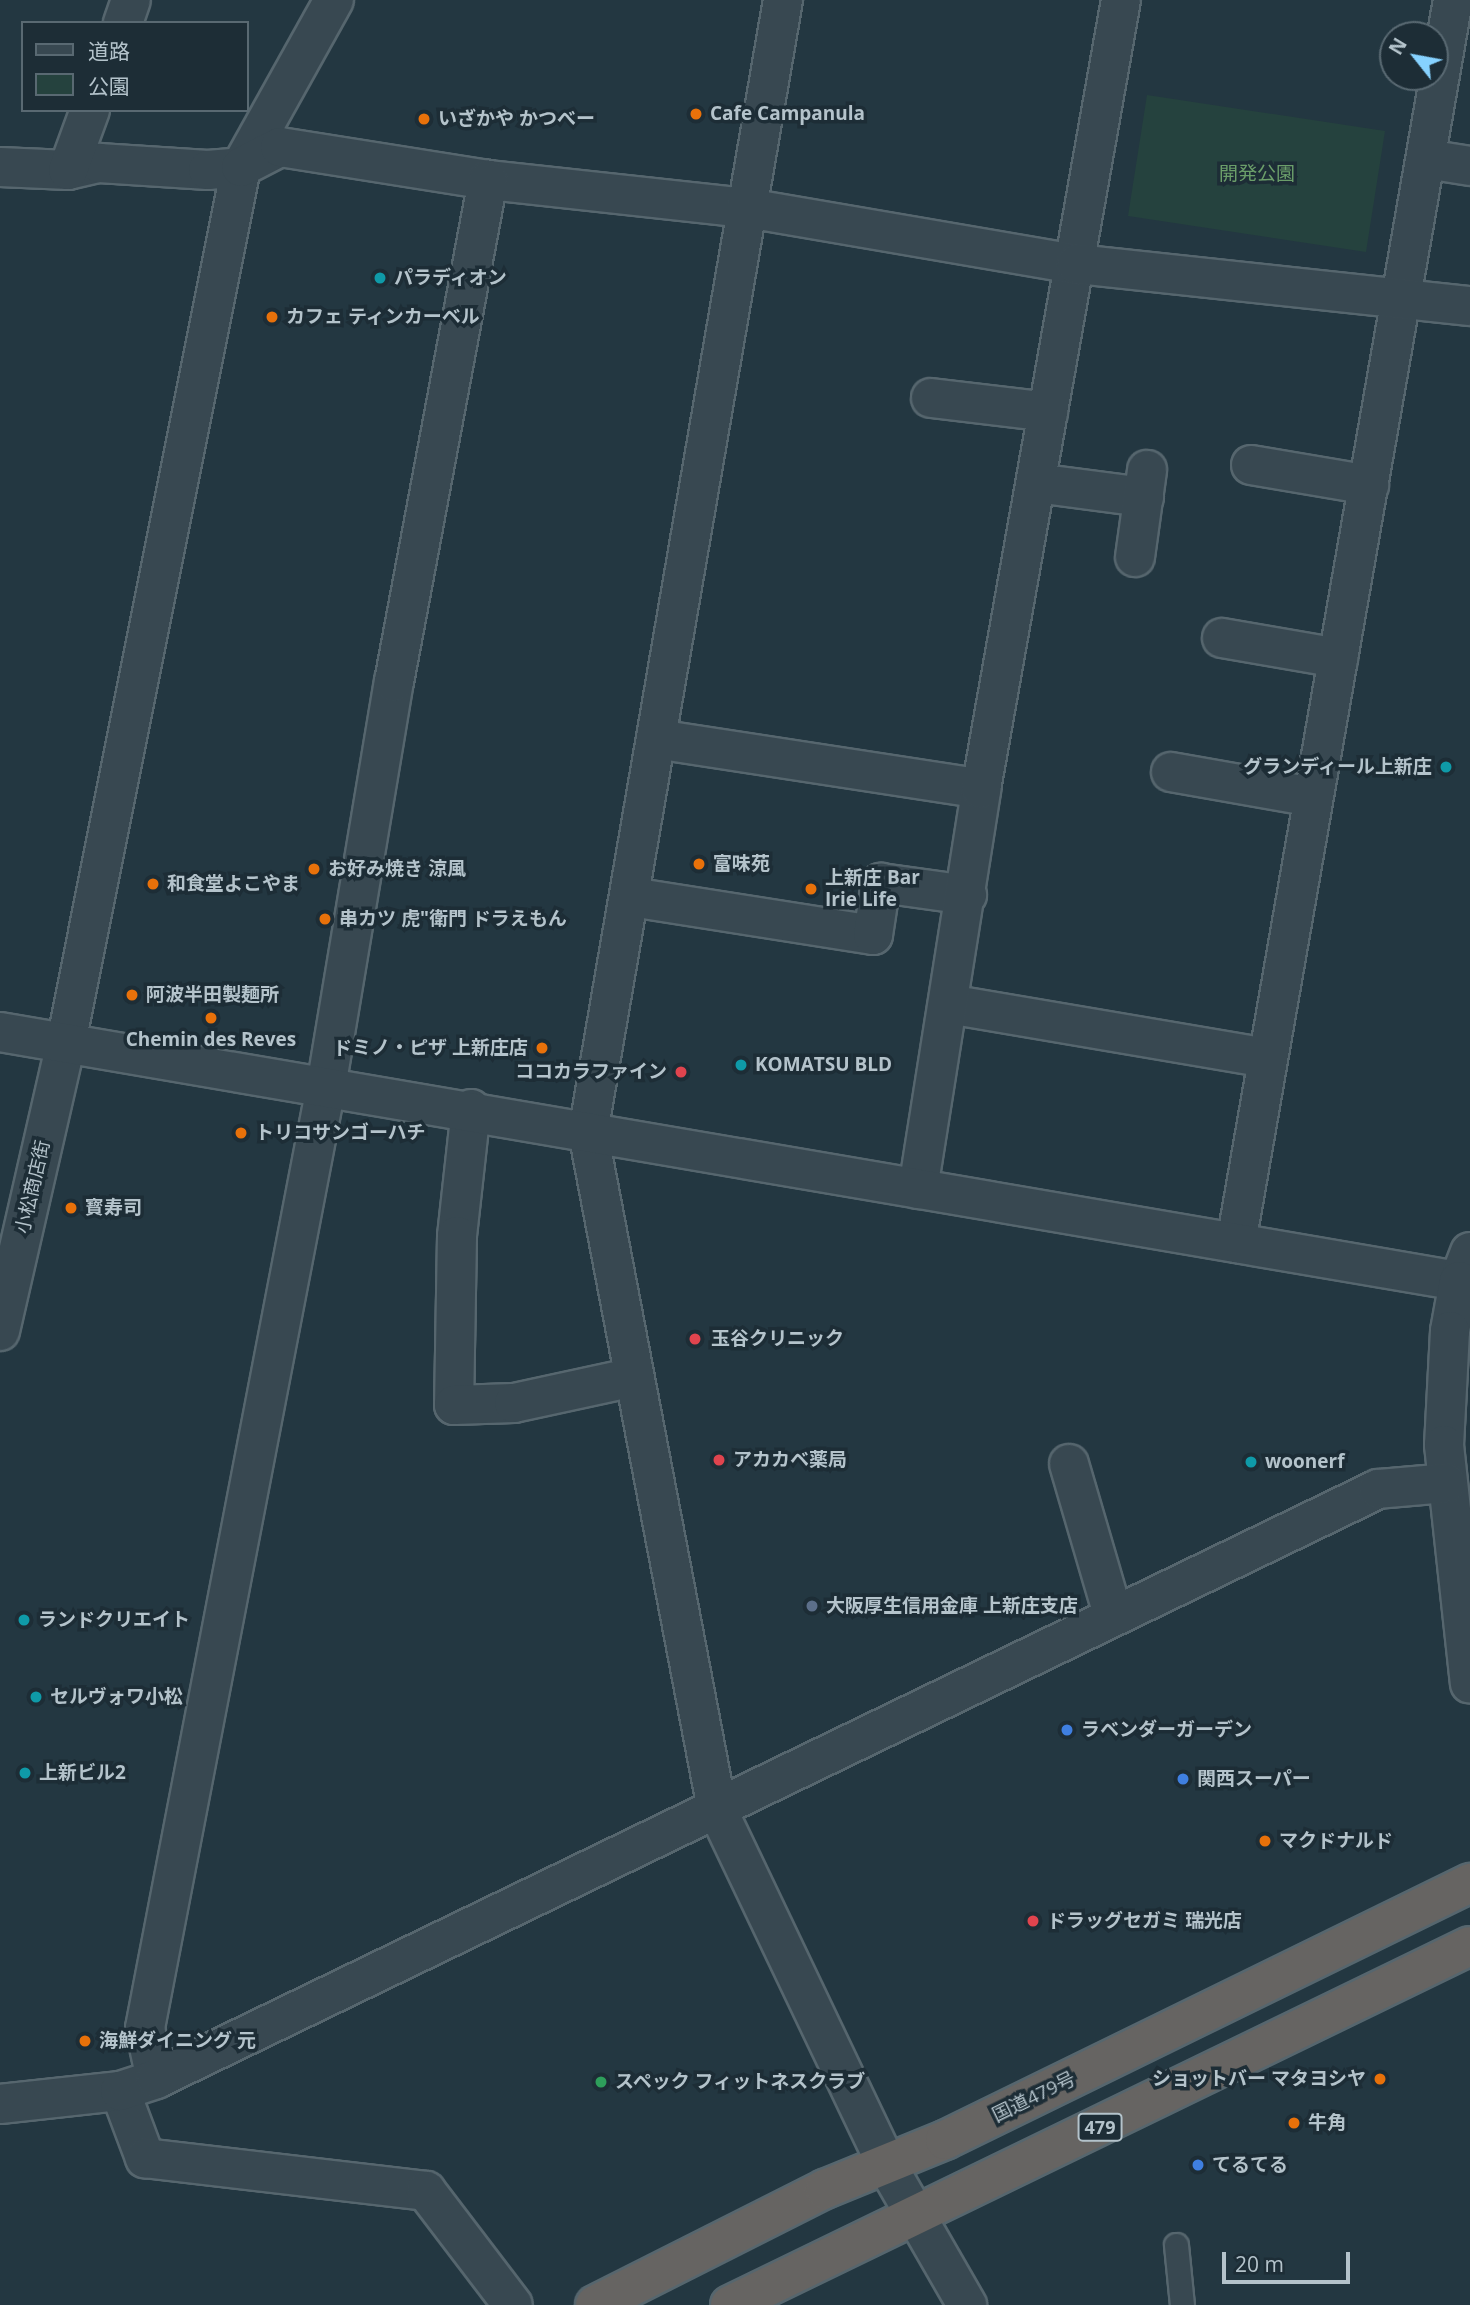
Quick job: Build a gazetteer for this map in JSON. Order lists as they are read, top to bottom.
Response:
{
  "streets": {
    "highway": ["国道479号", "479"],
    "street": ["小松商店街"]
  },
  "parks": ["開発公園"],
  "places": [
    "Cafe Campanula",
    "いざかや かつべー",
    "パラディオン",
    "カフェ ティンカーベル",
    "グランディール上新庄",
    "富味苑",
    "お好み焼き 涼風",
    "和食堂よこやま",
    "上新庄 Bar Irie Life",
    "串カツ 虎\"衛門 ドラえもん",
    "阿波半田製麺所",
    "Chemin des Reves",
    "ドミノ・ピザ 上新庄店",
    "KOMATSU BLD",
    "ココカラファイン",
    "トリコサンゴーハチ",
    "寳寿司",
    "玉谷クリニック",
    "アカカベ薬局",
    "woonerf",
    "大阪厚生信用金庫 上新庄支店",
    "ランドクリエイト",
    "セルヴォワ小松",
    "ラベンダーガーデン",
    "上新ビル2",
    "関西スーパー",
    "マクドナルド",
    "ドラッグセガミ 瑞光店",
    "海鮮ダイニング 元",
    "ショットバー マタヨシヤ",
    "スペック フィットネスクラブ",
    "牛角",
    "てるてる"
  ],
  "legend": ["道路", "公園"],
  "scale_bar": "20 m",
  "north": "top left"
}
